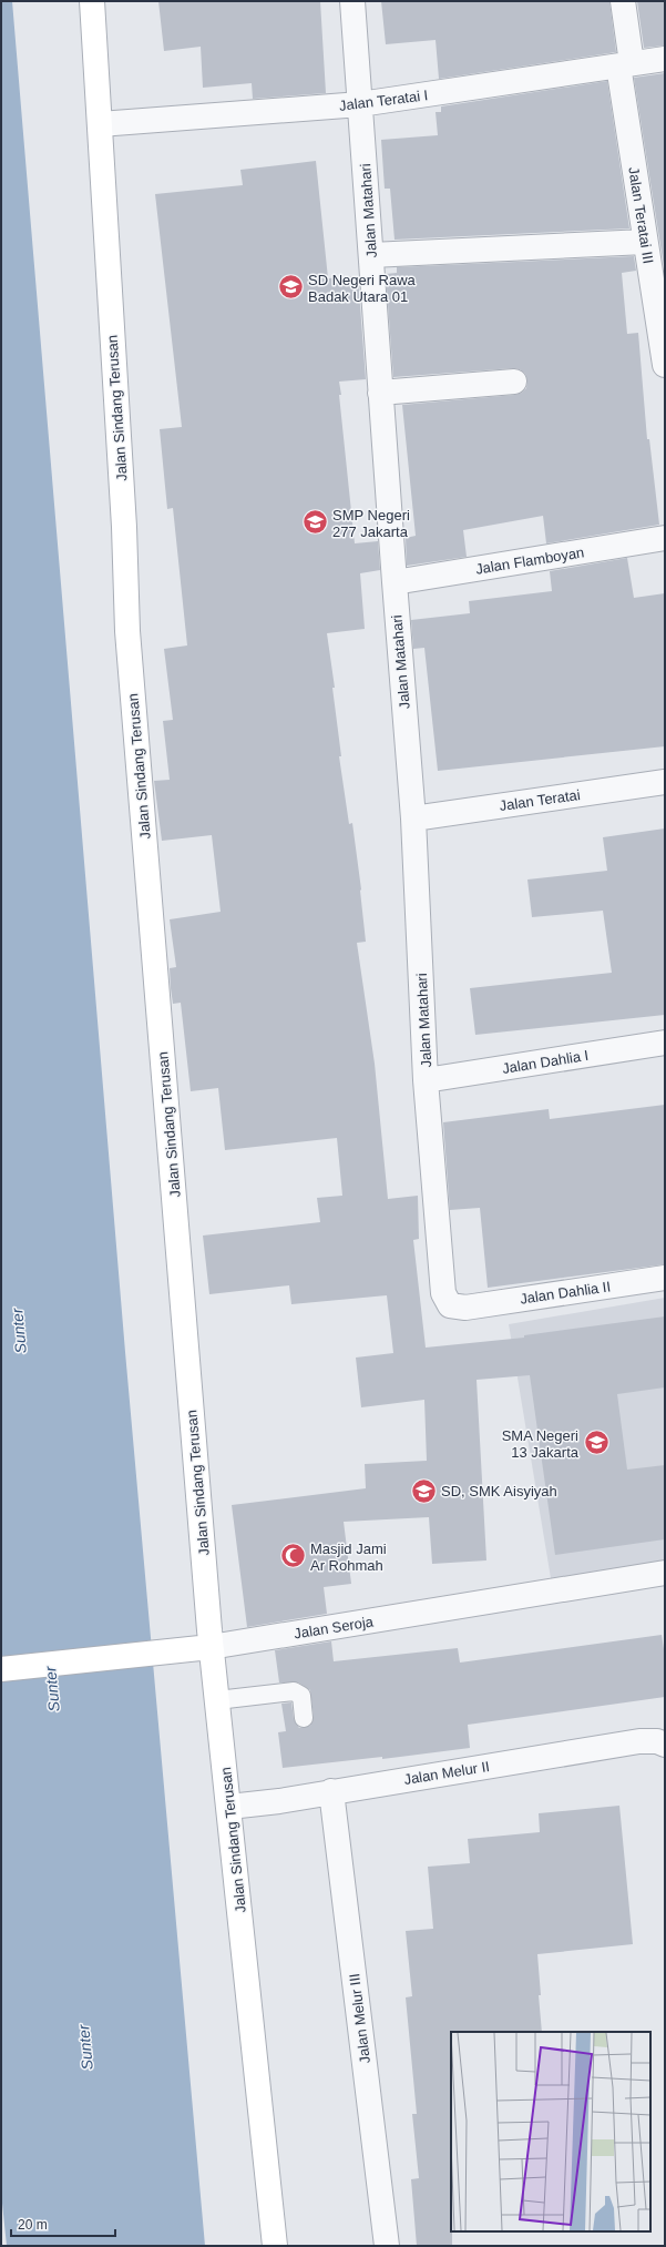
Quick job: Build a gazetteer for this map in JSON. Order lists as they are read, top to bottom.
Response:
{
  "streets": {
    "street": [
      "Jalan Teratai I",
      "Jalan Matahari",
      "Jalan Teratai III",
      "Jalan Sindang Terusan",
      "Jalan Flamboyan",
      "Jalan Teratai",
      "Jalan Dahlia I",
      "Jalan Dahlia II",
      "Jalan Seroja",
      "Jalan Melur II",
      "Jalan Melur III"
    ]
  },
  "crossings": [
    ["Jalan Teratai I", "Jalan Matahari"],
    ["Jalan Teratai I", "Jalan Teratai III"],
    ["Jalan Teratai I", "Jalan Sindang Terusan"],
    ["Jalan Matahari", "Jalan Flamboyan"],
    ["Jalan Matahari", "Jalan Teratai"],
    ["Jalan Matahari", "Jalan Dahlia I"],
    ["Jalan Matahari", "Jalan Dahlia II"],
    ["Jalan Sindang Terusan", "Jalan Seroja"],
    ["Jalan Sindang Terusan", "Jalan Melur II"],
    ["Jalan Melur II", "Jalan Melur III"]
  ],
  "water": ["Sunter"],
  "places": {
    "school or university": [
      "SD Negeri Rawa Badak Utara 01",
      "SMP Negeri 277 Jakarta",
      "SMA Negeri 13 Jakarta",
      "SD, SMK Aisyiyah"
    ],
    "mosque": ["Masjid Jami Ar Rohmah"]
  },
  "scale_bar": "20 m"
}
